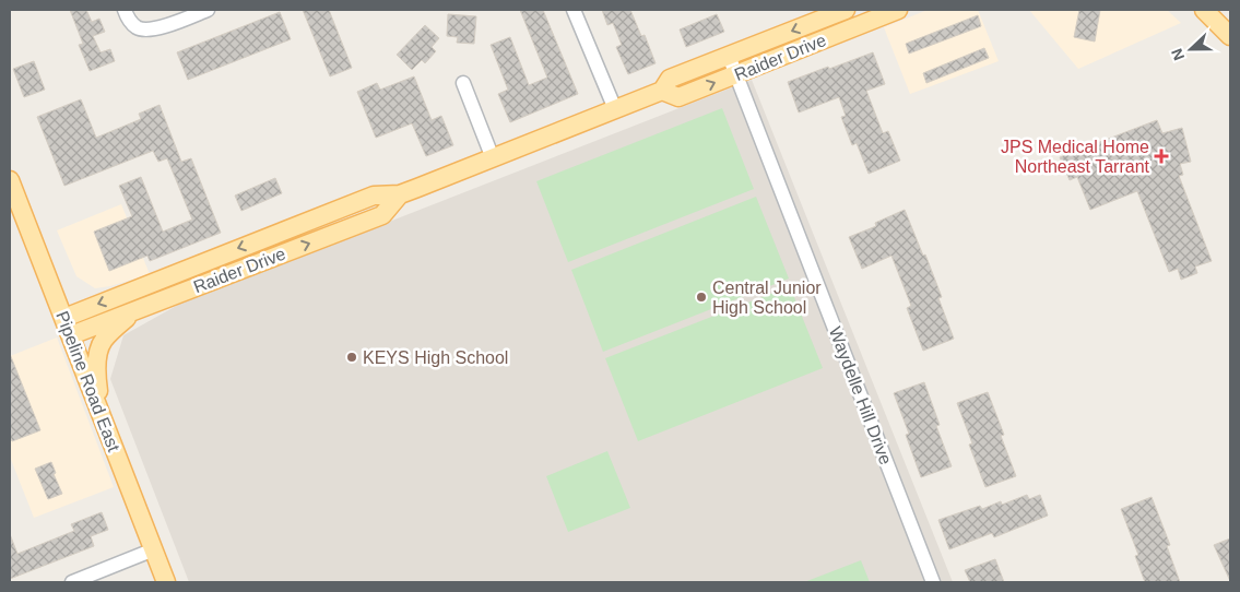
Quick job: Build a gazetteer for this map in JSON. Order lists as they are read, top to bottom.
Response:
{
  "streets": {
    "main road": ["Raider Drive", "Pipeline Road East"],
    "street": ["Waydelle Hill Drive"]
  },
  "crossings": [
    ["Raider Drive", "Pipeline Road East"],
    ["Raider Drive", "Waydelle Hill Drive"]
  ],
  "places": {
    "health": ["JPS Medical Home Northeast Tarrant"],
    "other": ["Central Junior High School", "KEYS High School"]
  },
  "north": "left"
}
